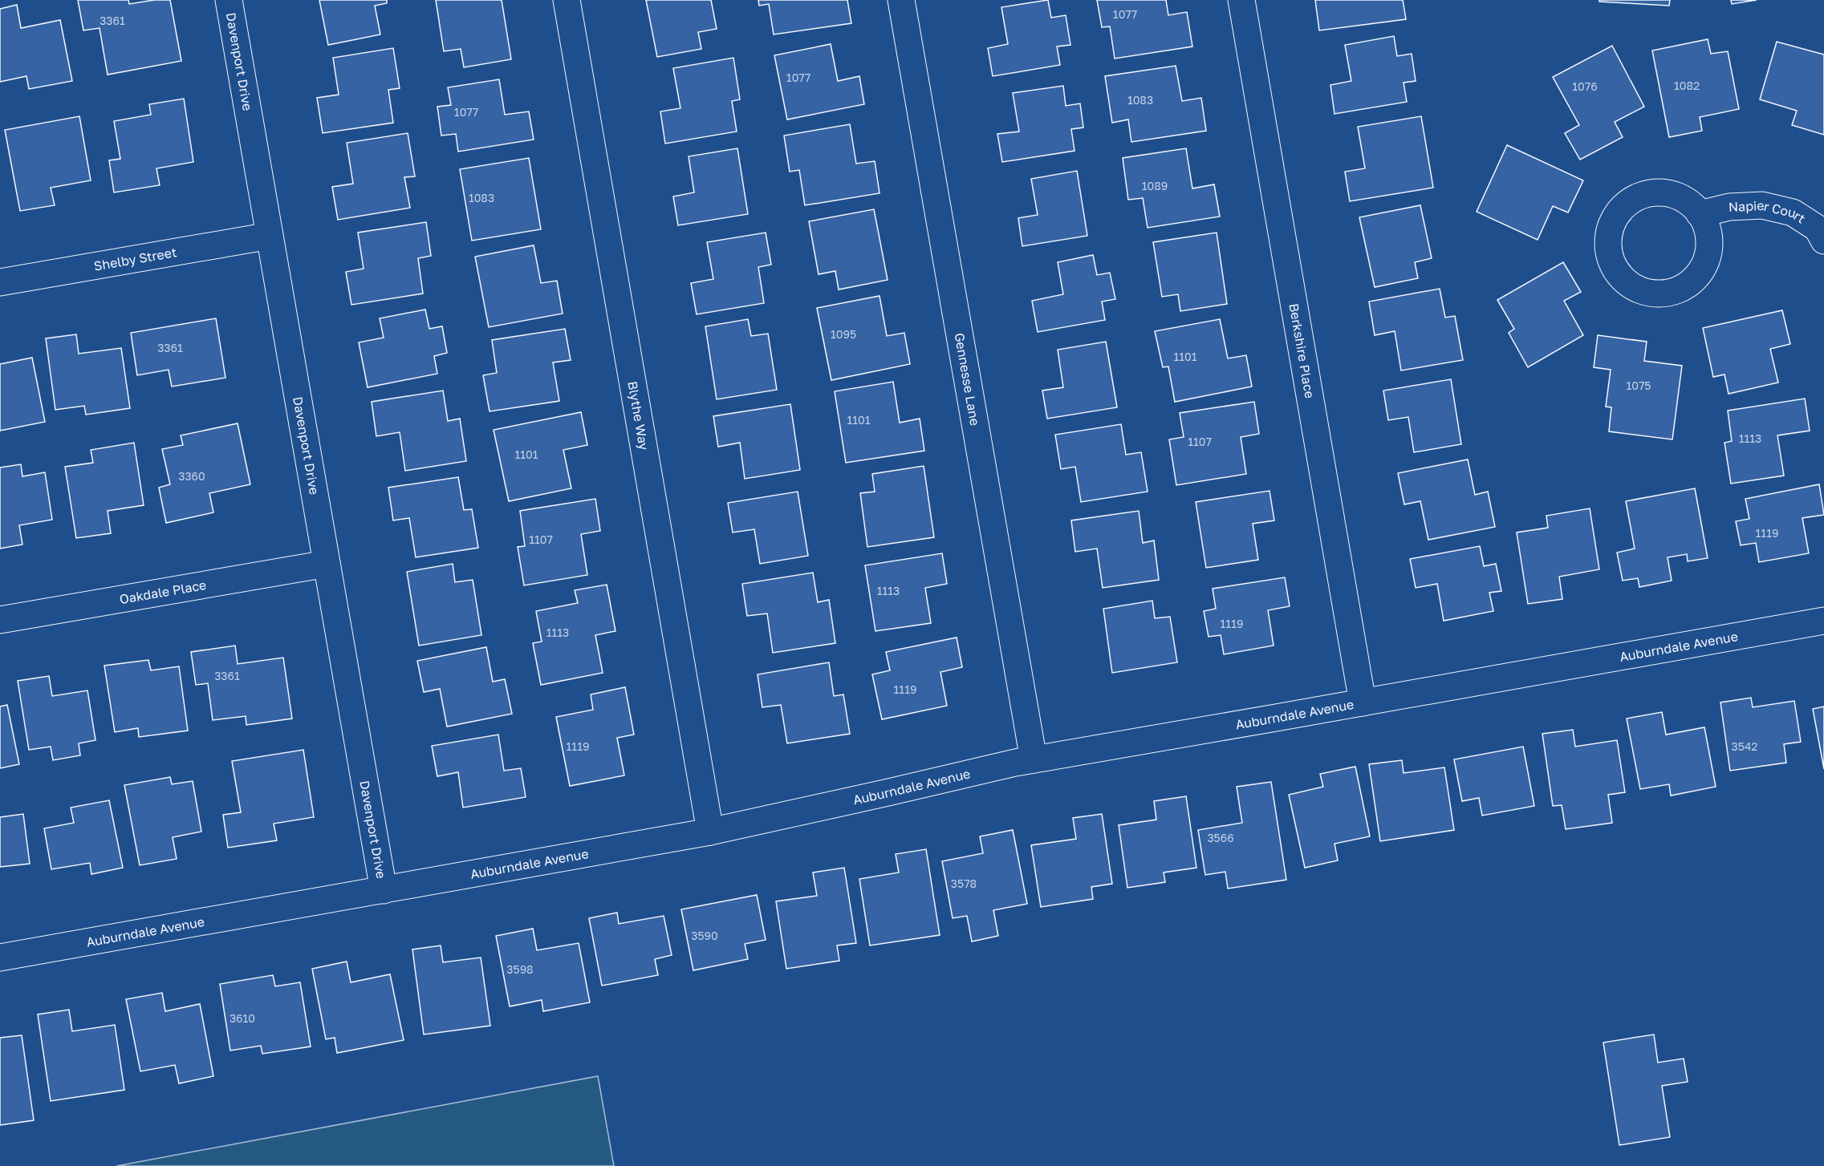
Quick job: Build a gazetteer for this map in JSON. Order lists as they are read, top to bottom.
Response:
{
  "streets": {
    "street": [
      "Davenport Drive",
      "Napier Court",
      "Shelby Street",
      "Berkshire Place",
      "Gennesse Lane",
      "Blythe Way",
      "Oakdale Place",
      "Auburndale Avenue"
    ]
  },
  "crossings": [
    ["Davenport Drive", "Shelby Street"],
    ["Davenport Drive", "Oakdale Place"],
    ["Davenport Drive", "Auburndale Avenue"],
    ["Berkshire Place", "Auburndale Avenue"],
    ["Gennesse Lane", "Auburndale Avenue"],
    ["Blythe Way", "Auburndale Avenue"]
  ],
  "house_numbers": [
    "1077",
    "3361",
    "1077",
    "1082",
    "1076",
    "1083",
    "1077",
    "1089",
    "1083",
    "1095",
    "3361",
    "1101",
    "1075",
    "1101",
    "1113",
    "1107",
    "1101",
    "3360",
    "1119",
    "1107",
    "1113",
    "1119",
    "1113",
    "3361",
    "1119",
    "1119",
    "3542",
    "3566",
    "3578",
    "3590",
    "3598",
    "3610"
  ]
}
